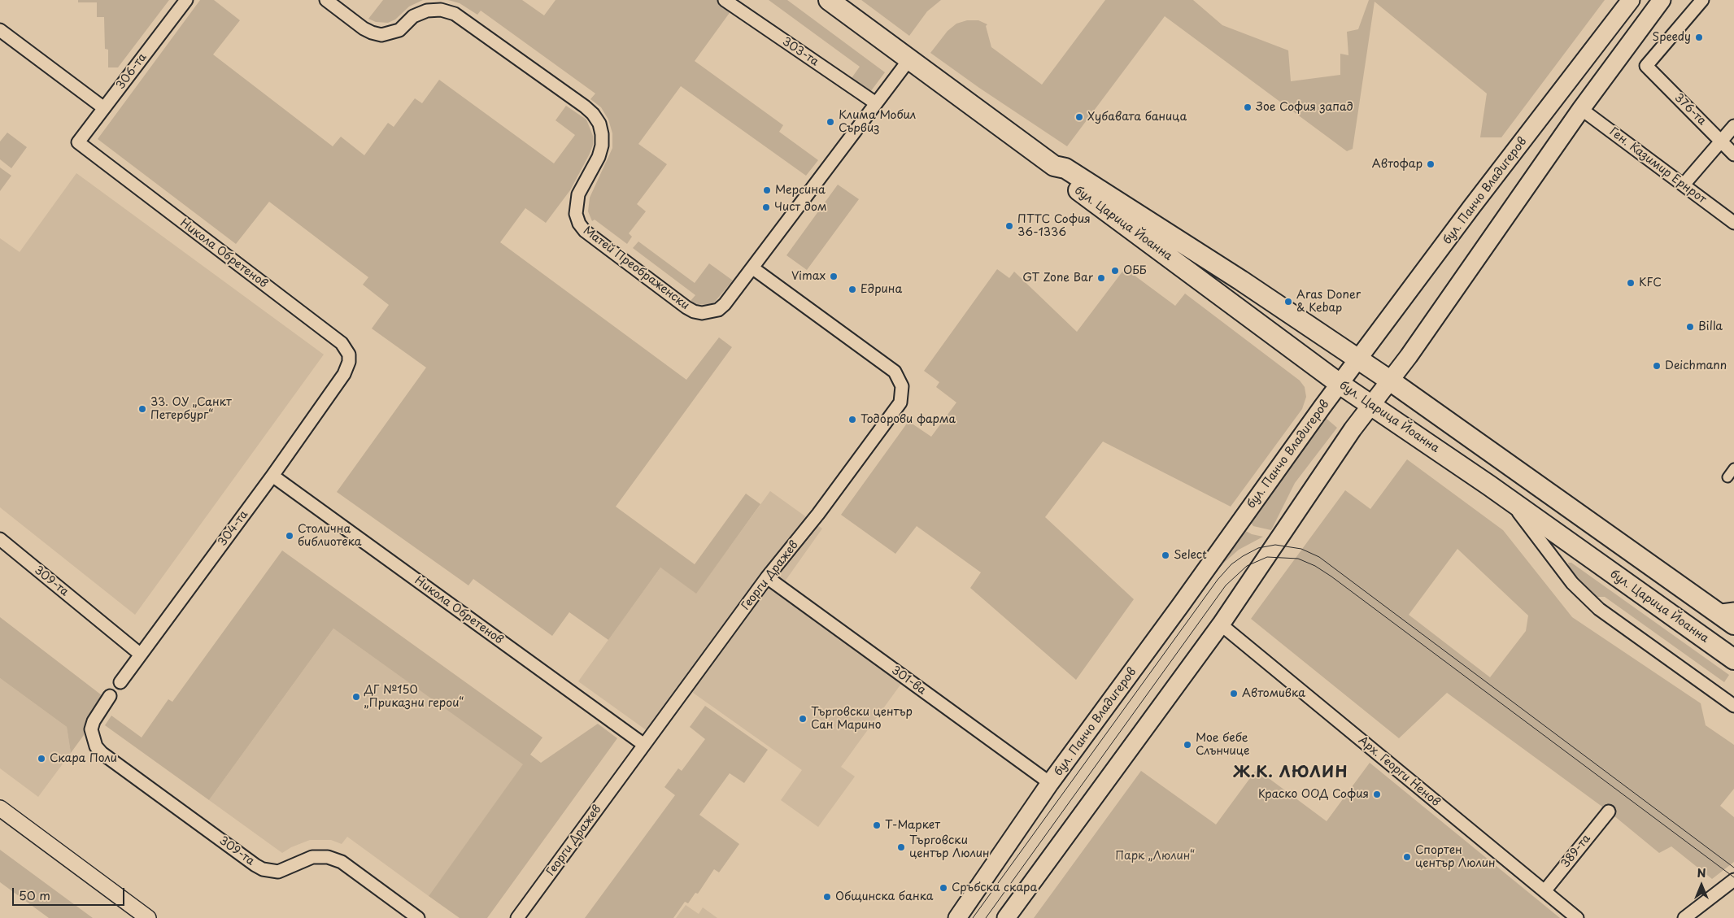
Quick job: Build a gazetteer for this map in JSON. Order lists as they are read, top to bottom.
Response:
{
  "streets": {
    "main road": ["бул. Панчо Владигеров", "бул. Царица Йоанна"],
    "street": [
      "303-та",
      "306-та",
      "376-та",
      "Ген. Казимир Ернрот",
      "Никола Обретенов",
      "Матей Преображенски",
      "304-та",
      "Георги Дражев",
      "309-та",
      "301-ва",
      "Арх. Георги Ненов",
      "389-та"
    ]
  },
  "crossings": [
    ["303-та", "Матей Преображенски"],
    ["306-та", "Никола Обретенов"],
    ["бул. Панчо Владигеров", "бул. Царица Йоанна"],
    ["бул. Панчо Владигеров", "301-ва"],
    ["бул. Царица Йоанна", "Матей Преображенски"],
    ["Никола Обретенов", "304-та"],
    ["Никола Обретенов", "Георги Дражев"],
    ["Матей Преображенски", "Георги Дражев"],
    ["304-та", "309-та"],
    ["Георги Дражев", "301-ва"],
    ["Арх. Георги Ненов", "389-та"]
  ],
  "districts": ["Ж.К. ЛЮЛИН"],
  "parks": ["Парк „Люлин“"],
  "places": [
    "Speedy",
    "Зое София запад",
    "Хубавата баница",
    "Клима Мобил Сървиз",
    "Автофар",
    "Мерсина",
    "Чист дом",
    "ПТТС София 36-1336",
    "ОББ",
    "Vimax",
    "GT Zone Bar",
    "KFC",
    "Едрина",
    "Aras Doner & Kebap",
    "Billa",
    "Deichmann",
    "33. ОУ „Санкт Петербург“",
    "Тодорови фарма",
    "Столична библиотека",
    "Select",
    "Автомивка",
    "ДГ №150 „Приказни герои“",
    "Търговски център Сан Марино",
    "Мое бебе Слънчице",
    "Скара Поли",
    "Краско ООД София",
    "Т-Маркет",
    "Търговски център Люлин",
    "Спортен център Люлин",
    "Сръбска скара",
    "Общинска банка"
  ],
  "scale_bar": "50 m",
  "north": "top"
}
